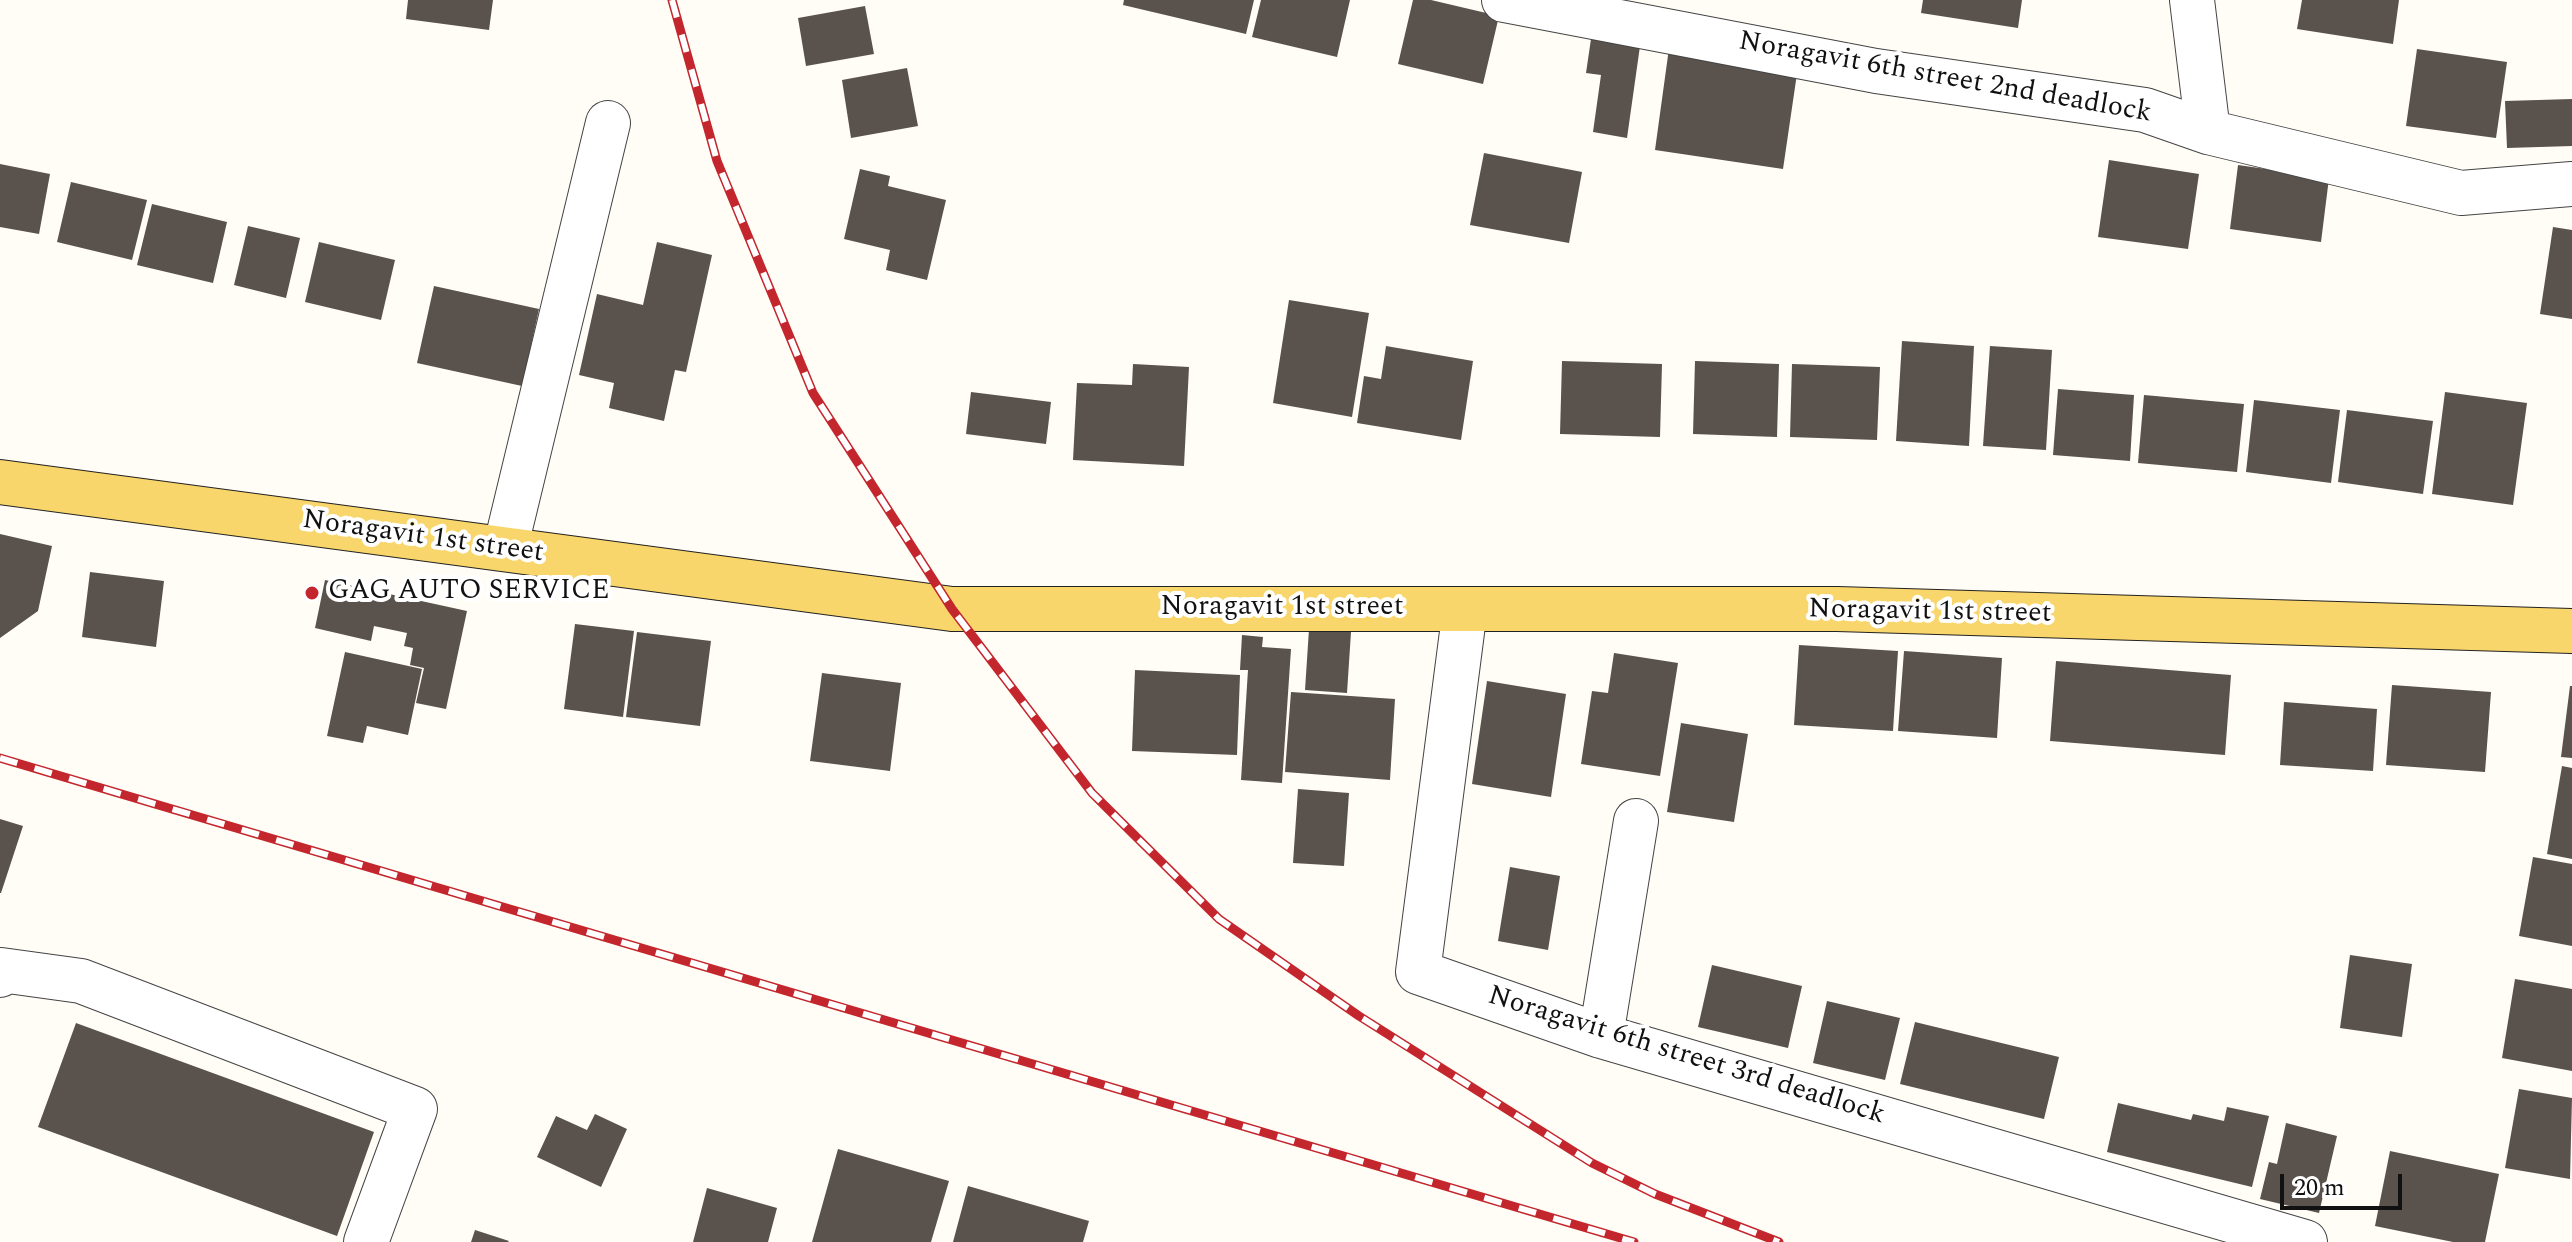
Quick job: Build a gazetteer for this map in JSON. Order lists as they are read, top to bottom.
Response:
{
  "streets": {
    "main road": ["Noragavit 1st street"],
    "street": ["Noragavit 6th street 2nd deadlock", "Noragavit 6th street 3rd deadlock"]
  },
  "crossings": [
    ["Noragavit 1st street", "Noragavit 6th street 3rd deadlock"]
  ],
  "places": ["GAG AUTO SERVICE"],
  "scale_bar": "20 m"
}
